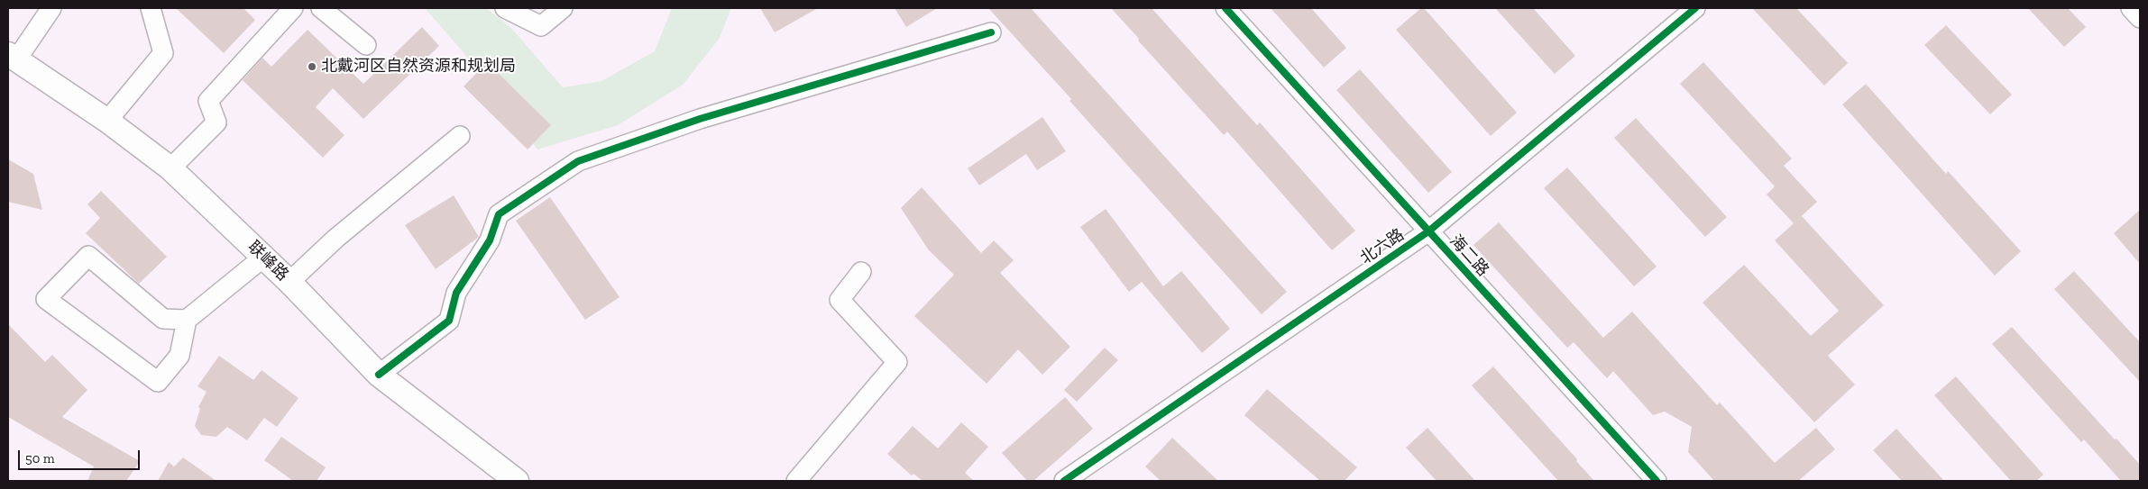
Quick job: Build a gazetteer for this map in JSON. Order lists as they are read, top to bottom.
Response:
{
  "streets": {
    "main road": ["联峰路"],
    "street": ["北六路", "海二路"]
  },
  "crossings": [
    ["北六路", "海二路"]
  ],
  "places": ["北戴河区自然资源和规划局"],
  "scale_bar": "50 m"
}
